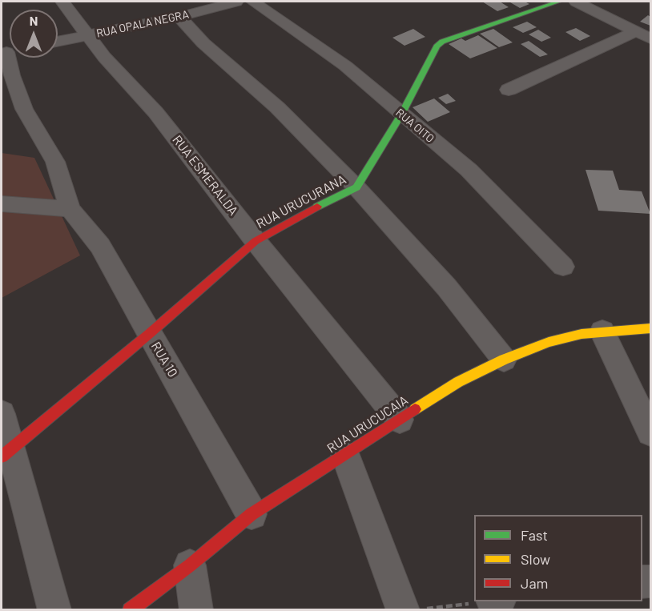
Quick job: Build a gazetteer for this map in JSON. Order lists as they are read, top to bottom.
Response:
{
  "streets": {
    "street": [
      "RUA OPALA NEGRA",
      "RUA OITO",
      "RUA ESMERALDA",
      "RUA URUCURANA",
      "RUA 10",
      "RUA URUCUCAIA"
    ]
  },
  "crossings": [
    ["RUA OPALA NEGRA", "RUA ESMERALDA"],
    ["RUA OITO", "RUA URUCURANA"],
    ["RUA ESMERALDA", "RUA URUCURANA"],
    ["RUA ESMERALDA", "RUA URUCUCAIA"],
    ["RUA URUCURANA", "RUA 10"],
    ["RUA 10", "RUA URUCUCAIA"]
  ],
  "legend": ["Fast", "Slow", "Jam"],
  "north": "top"
}
